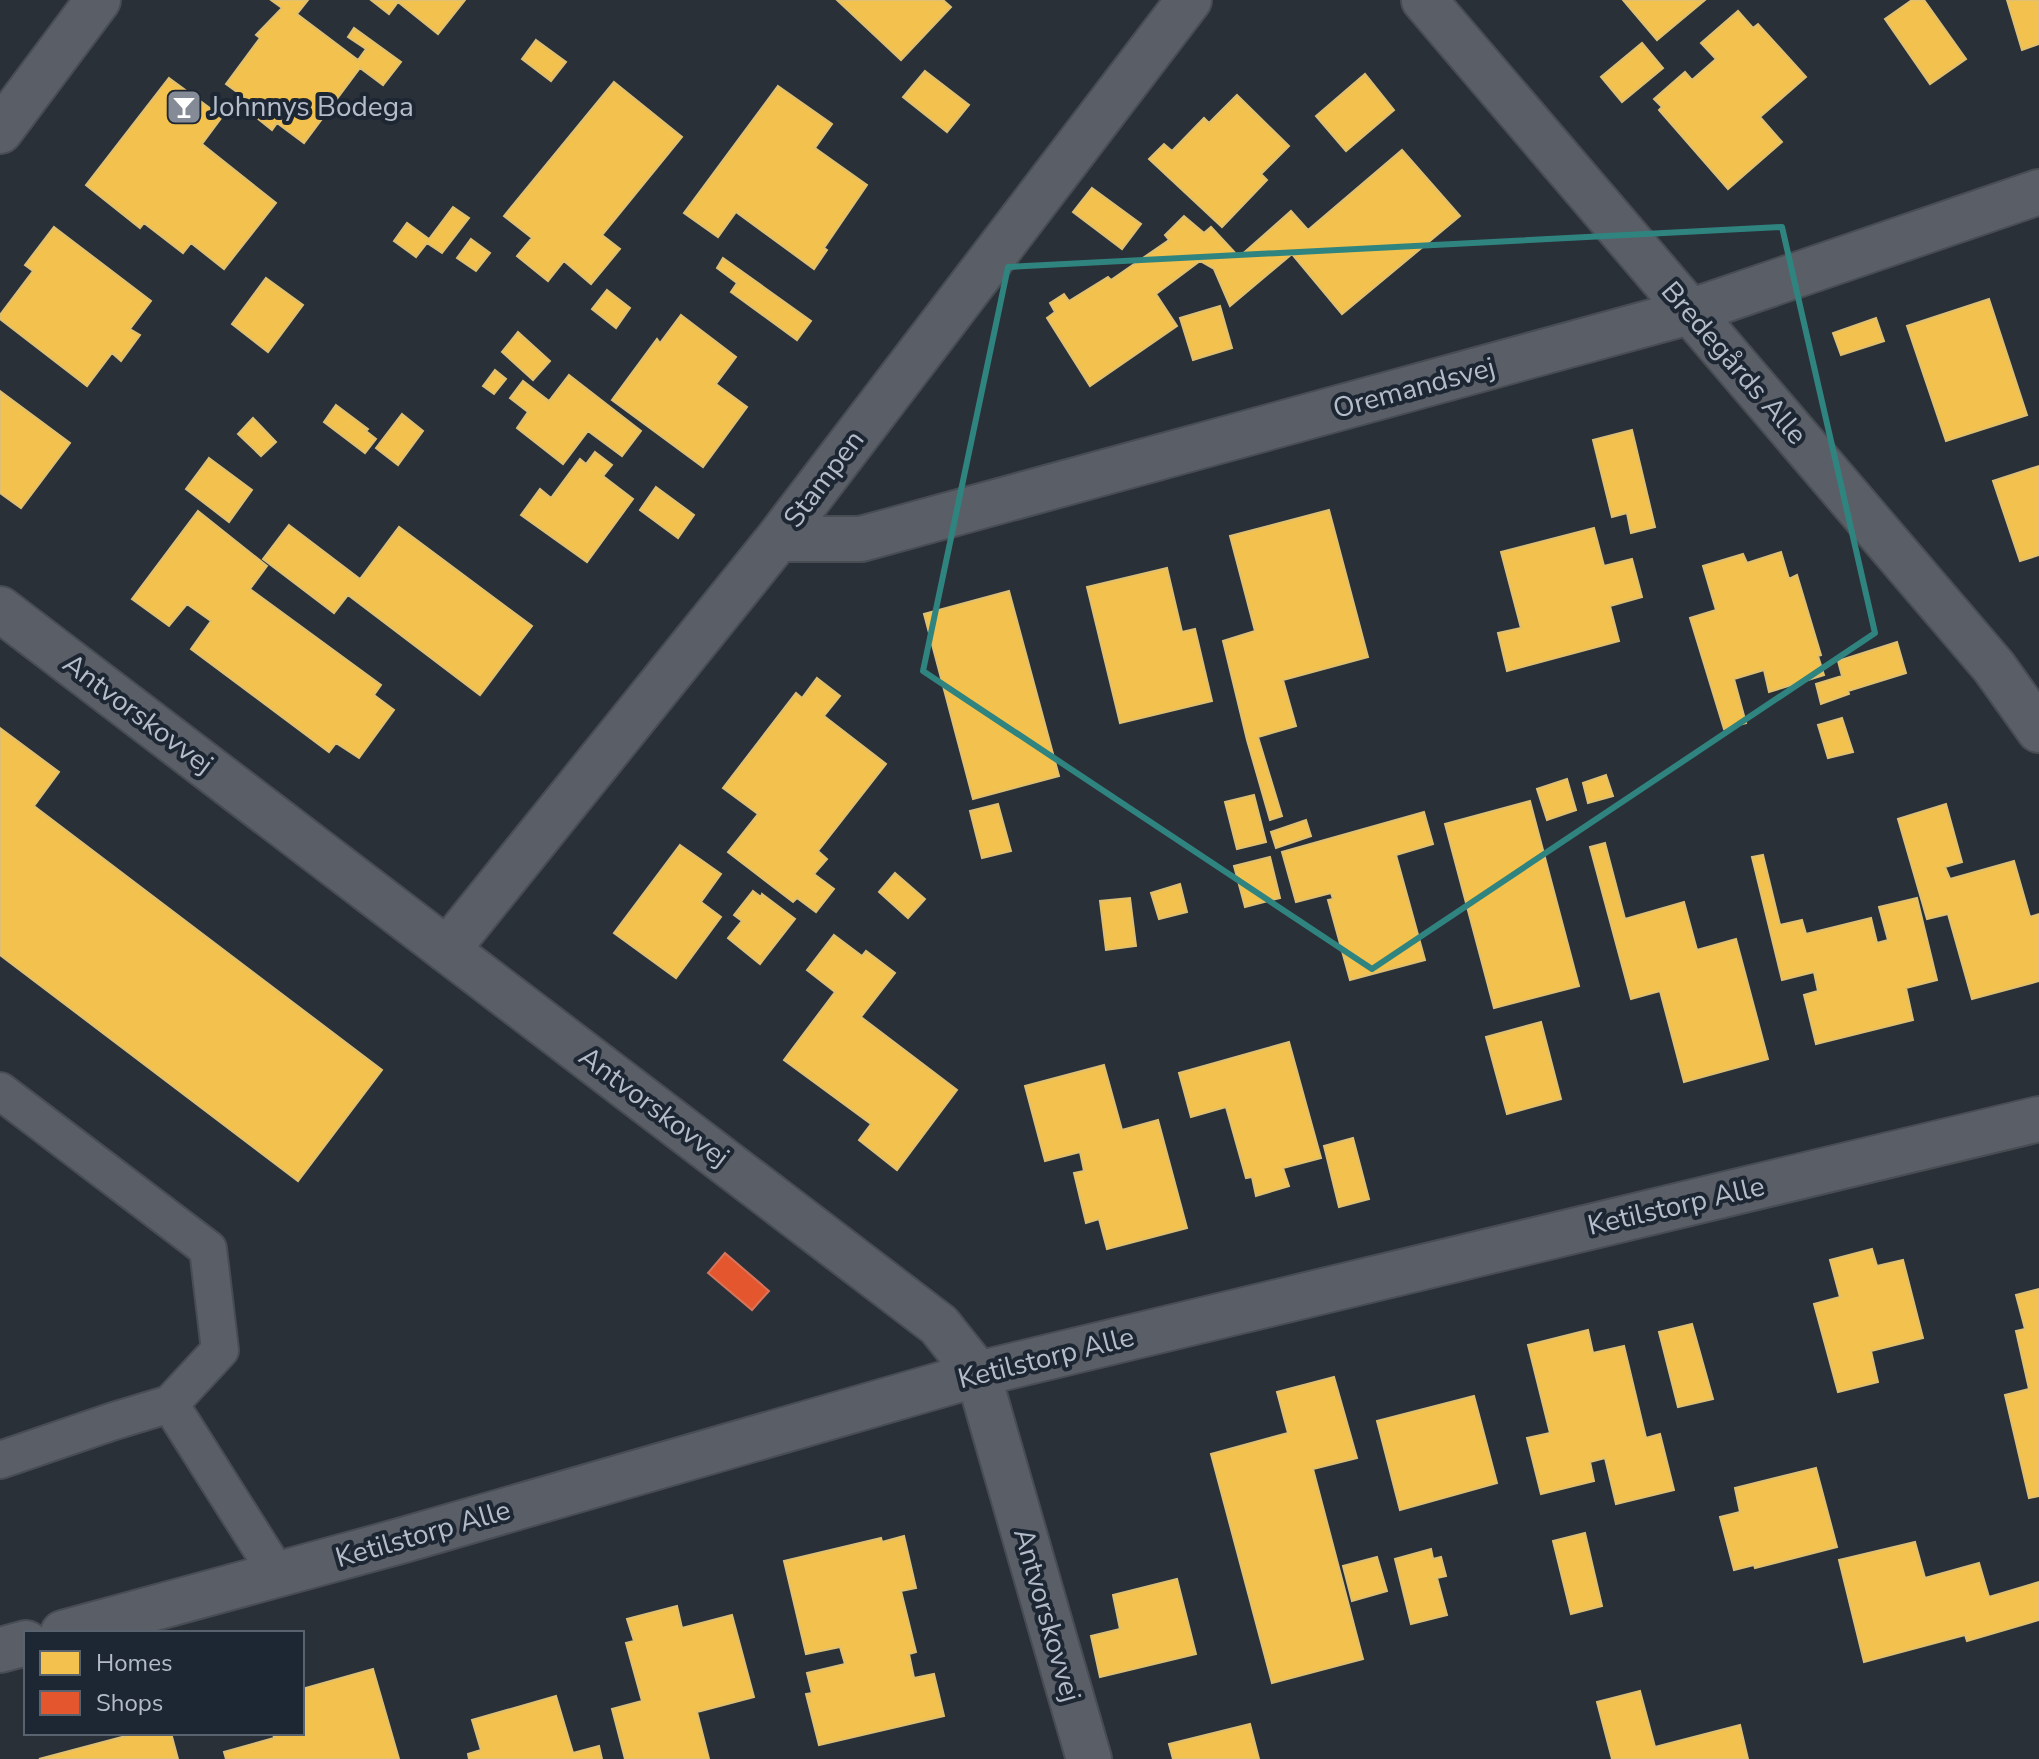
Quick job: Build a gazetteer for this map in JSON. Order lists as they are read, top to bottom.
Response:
{
  "streets": {
    "street": [
      "Bredegårds Alle",
      "Oremandsvej",
      "Stampen",
      "Antvorskovvej",
      "Ketilstorp Alle"
    ]
  },
  "crossings": [
    ["Bredegårds Alle", "Oremandsvej"],
    ["Oremandsvej", "Stampen"],
    ["Stampen", "Antvorskovvej"],
    ["Antvorskovvej", "Ketilstorp Alle"]
  ],
  "places": {
    "bar": ["Johnnys Bodega"]
  },
  "legend": ["Homes", "Shops"]
}
